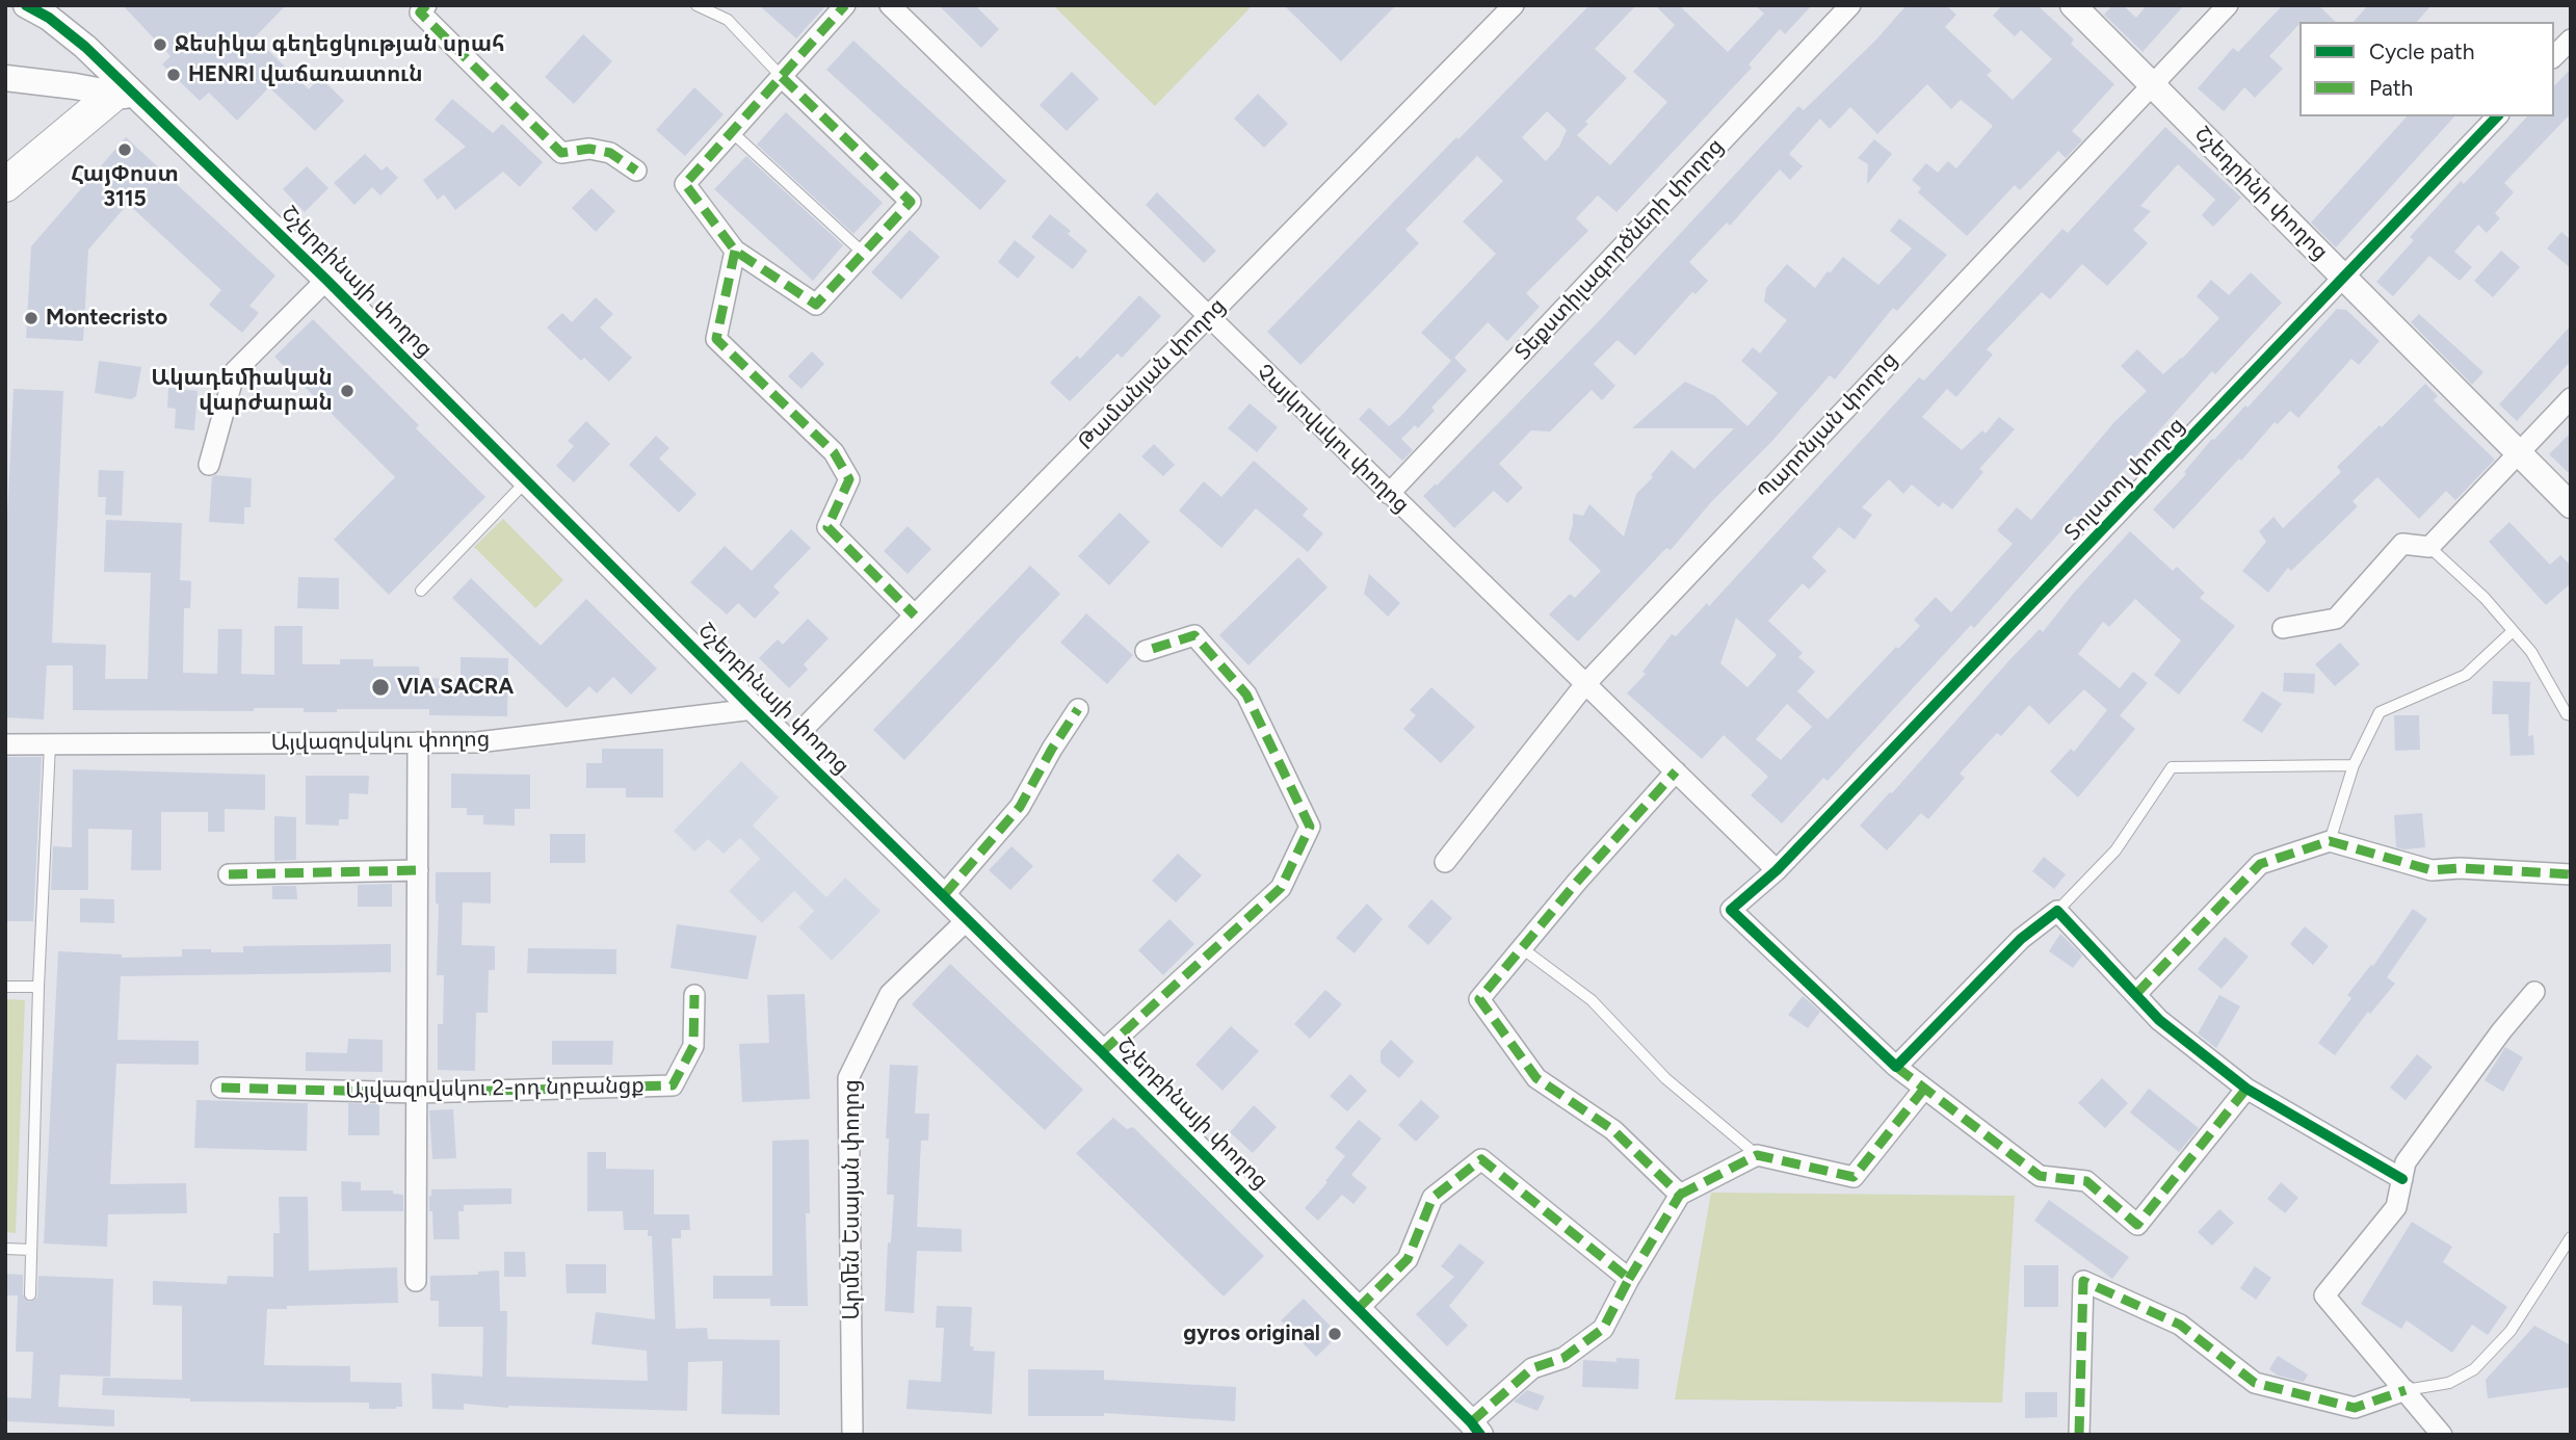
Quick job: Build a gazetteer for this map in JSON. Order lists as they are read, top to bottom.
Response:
{
  "streets": {
    "street": [
      "Շչեդրինի փողոց",
      "Տեքստիլագործների փողոց",
      "Շչերբինայի փողոց",
      "Թամանյան փողոց",
      "Պարոնյան փողոց",
      "Չայկովսկու փողոց",
      "Տոլստոյ փողոց",
      "Այվազովսկու փողոց",
      "Այվազովսկու 2-րդ նրբանցք",
      "Արմեն Եսայան փողոց"
    ]
  },
  "crossings": [
    ["Շչեդրինի փողոց", "Պարոնյան փողոց"],
    ["Շչեդրինի փողոց", "Տոլստոյ փողոց"],
    ["Տեքստիլագործների փողոց", "Չայկովսկու փողոց"],
    ["Շչերբինայի փողոց", "Թամանյան փողոց"],
    ["Շչերբինայի փողոց", "Այվազովսկու փողոց"],
    ["Շչերբինայի փողոց", "Արմեն Եսայան փողոց"],
    ["Թամանյան փողոց", "Չայկովսկու փողոց"],
    ["Պարոնյան փողոց", "Չայկովսկու փողոց"],
    ["Չայկովսկու փողոց", "Տոլստոյ փողոց"]
  ],
  "places": [
    "Ջեսիկա գեղեցկության սրահ",
    "HENRI վաճառատուն",
    "ՀայՓոստ 3115",
    "Montecristo",
    "Ակադեմիական վարժարան",
    "VIA SACRA",
    "gyros original"
  ],
  "legend": ["Cycle path", "Path"]
}
